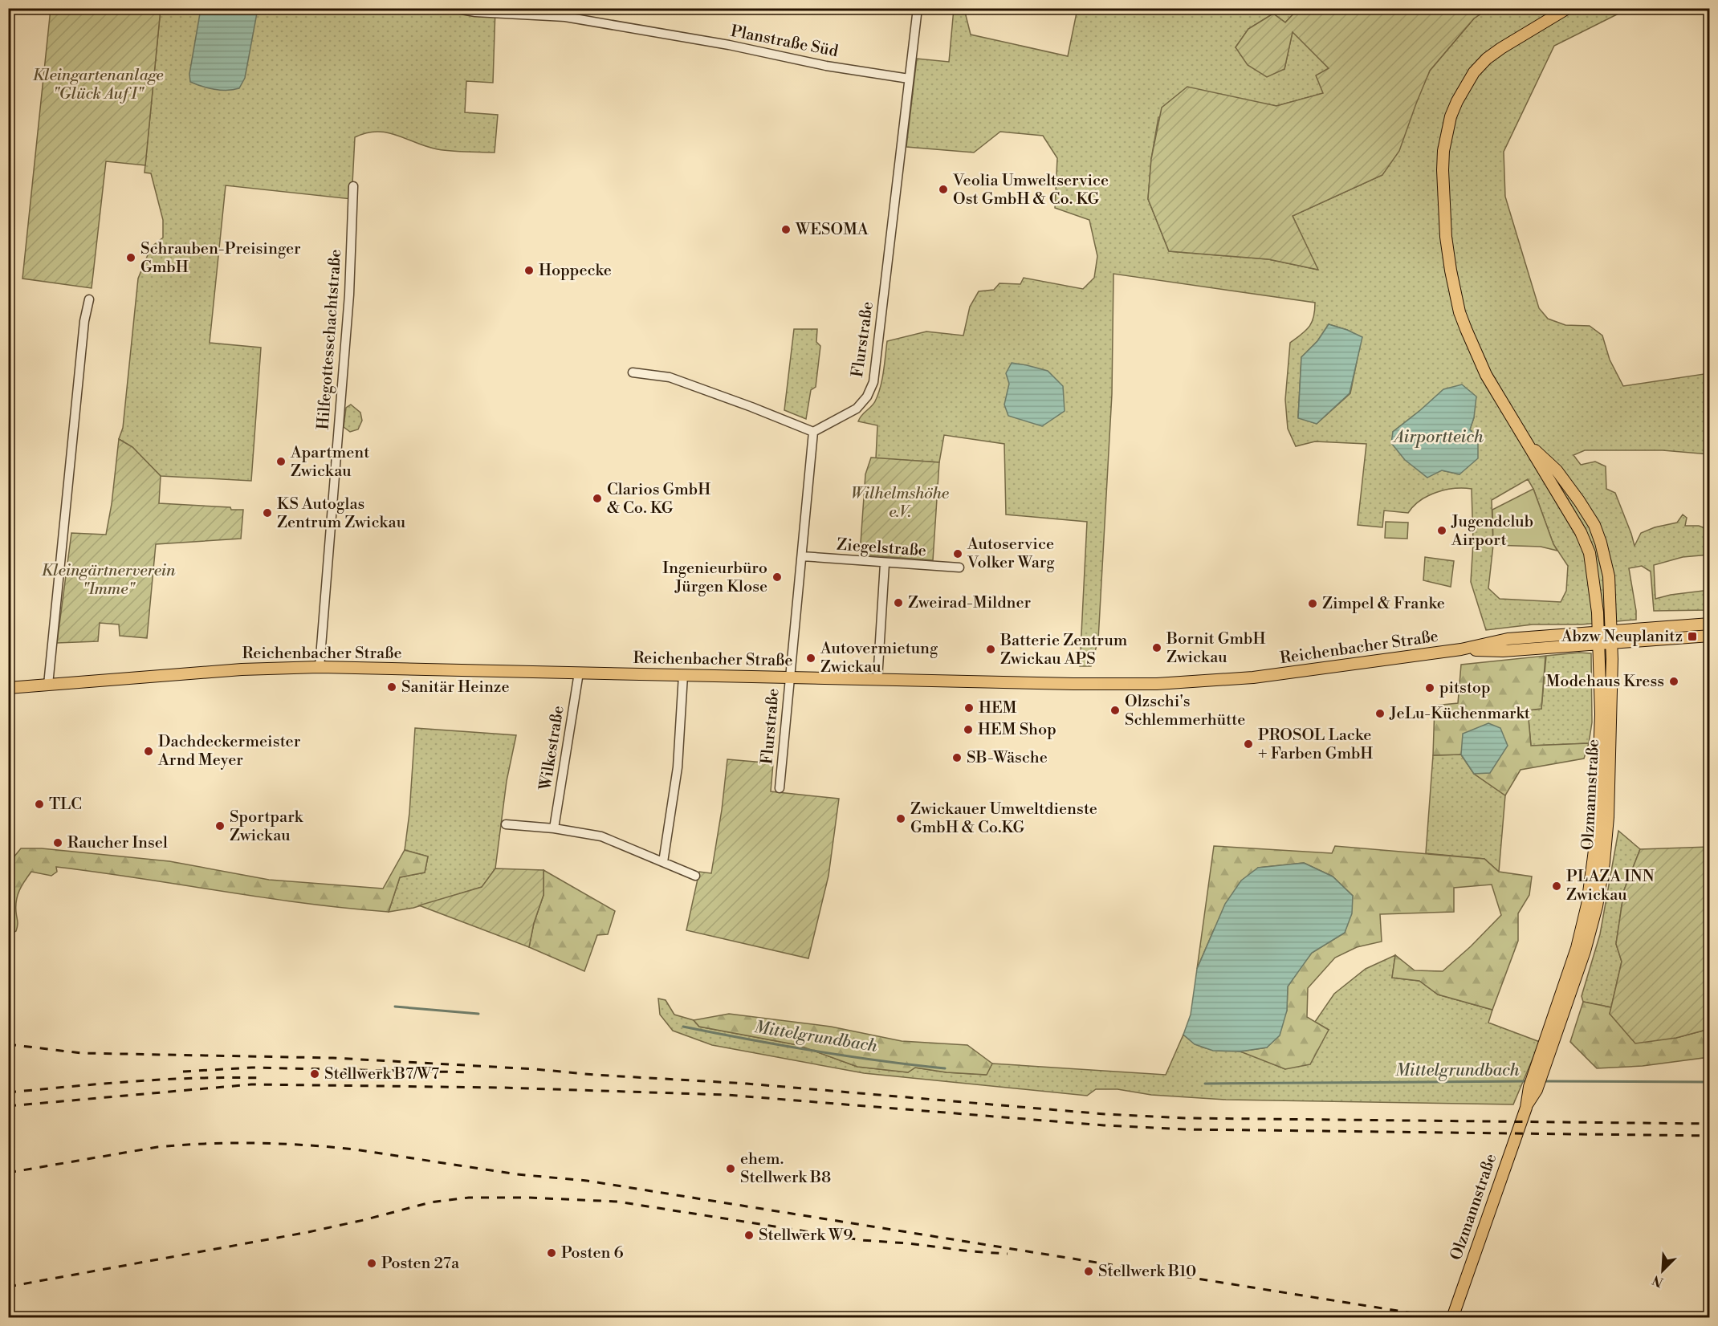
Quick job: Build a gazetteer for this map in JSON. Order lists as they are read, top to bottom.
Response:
{
  "streets": {
    "main road": ["Reichenbacher Straße", "Olzmannstraße"],
    "street": [
      "Planstraße Süd",
      "Hilfegottesschachtstraße",
      "Flurstraße",
      "Ziegelstraße",
      "Wilkestraße"
    ]
  },
  "crossings": [
    ["Planstraße Süd", "Flurstraße"],
    ["Hilfegottesschachtstraße", "Reichenbacher Straße"],
    ["Flurstraße", "Ziegelstraße"],
    ["Flurstraße", "Reichenbacher Straße"],
    ["Reichenbacher Straße", "Wilkestraße"],
    ["Reichenbacher Straße", "Olzmannstraße"]
  ],
  "water": ["Airportteich", "Mittelgrundbach"],
  "parks": ["Kleingartenanlage \"Glück Auf I\"", "Wilhelmshöhe e.V.", "Kleingärtnerverein \"Imme\""],
  "places": {
    "other": [
      "Veolia Umweltservice Ost GmbH & Co. KG",
      "WESOMA",
      "Schrauben-Preisinger GmbH",
      "Hoppecke",
      "Apartment Zwickau",
      "Clarios GmbH & Co. KG",
      "KS Autoglas Zentrum Zwickau",
      "Jugendclub Airport",
      "Autoservice Volker Warg",
      "Ingenieurbüro Jürgen Klose",
      "Zweirad-Mildner",
      "Zimpel & Franke",
      "Bornit GmbH Zwickau",
      "Batterie Zentrum Zwickau APS",
      "Autovermietung Zwickau",
      "Modehaus Kress",
      "Sanitär Heinze",
      "pitstop",
      "HEM",
      "Olzschi's Schlemmerhütte",
      "JeLu-Küchenmarkt",
      "HEM Shop",
      "PROSOL Lacke + Farben GmbH",
      "Dachdeckermeister Arnd Meyer",
      "SB-Wäsche",
      "TLC",
      "Zwickauer Umweltdienste GmbH & Co.KG",
      "Sportpark Zwickau",
      "Raucher Insel",
      "PLAZA INN Zwickau",
      "Stellwerk B7/W7",
      "ehem. Stellwerk B8",
      "Stellwerk W9",
      "Posten 6",
      "Posten 27a",
      "Stellwerk B10"
    ],
    "transit": ["Abzw Neuplanitz"]
  },
  "north": "bottom left"
}
